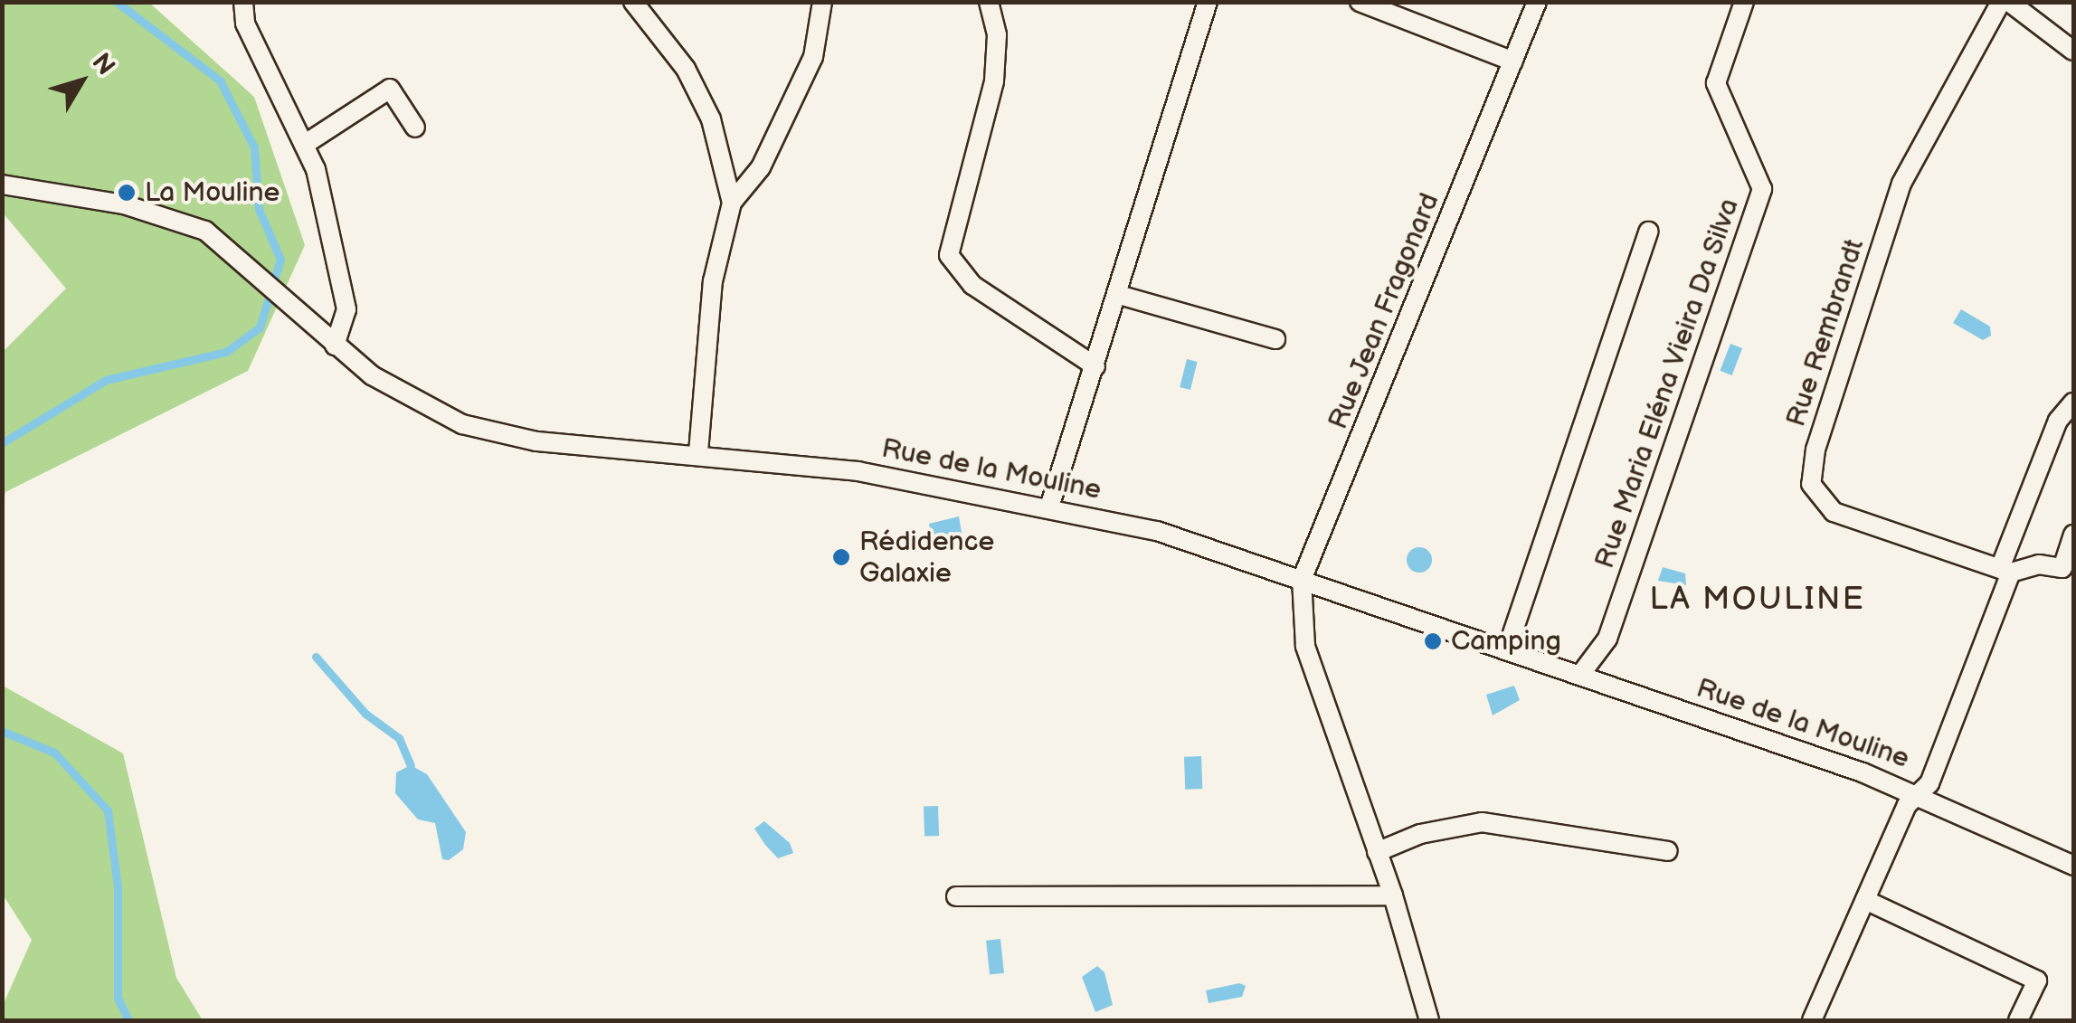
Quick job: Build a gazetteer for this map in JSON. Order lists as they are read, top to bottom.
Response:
{
  "streets": {
    "street": [
      "Rue Jean Fragonard",
      "Rue Rembrandt",
      "Rue Maria Eléna Vieira Da Silva",
      "Rue de la Mouline"
    ]
  },
  "crossings": [
    ["Rue Jean Fragonard", "Rue de la Mouline"],
    ["Rue Maria Eléna Vieira Da Silva", "Rue de la Mouline"]
  ],
  "districts": ["LA MOULINE"],
  "places": ["La Mouline", "Rédidence Galaxie", "Camping"],
  "north": "top right"
}
